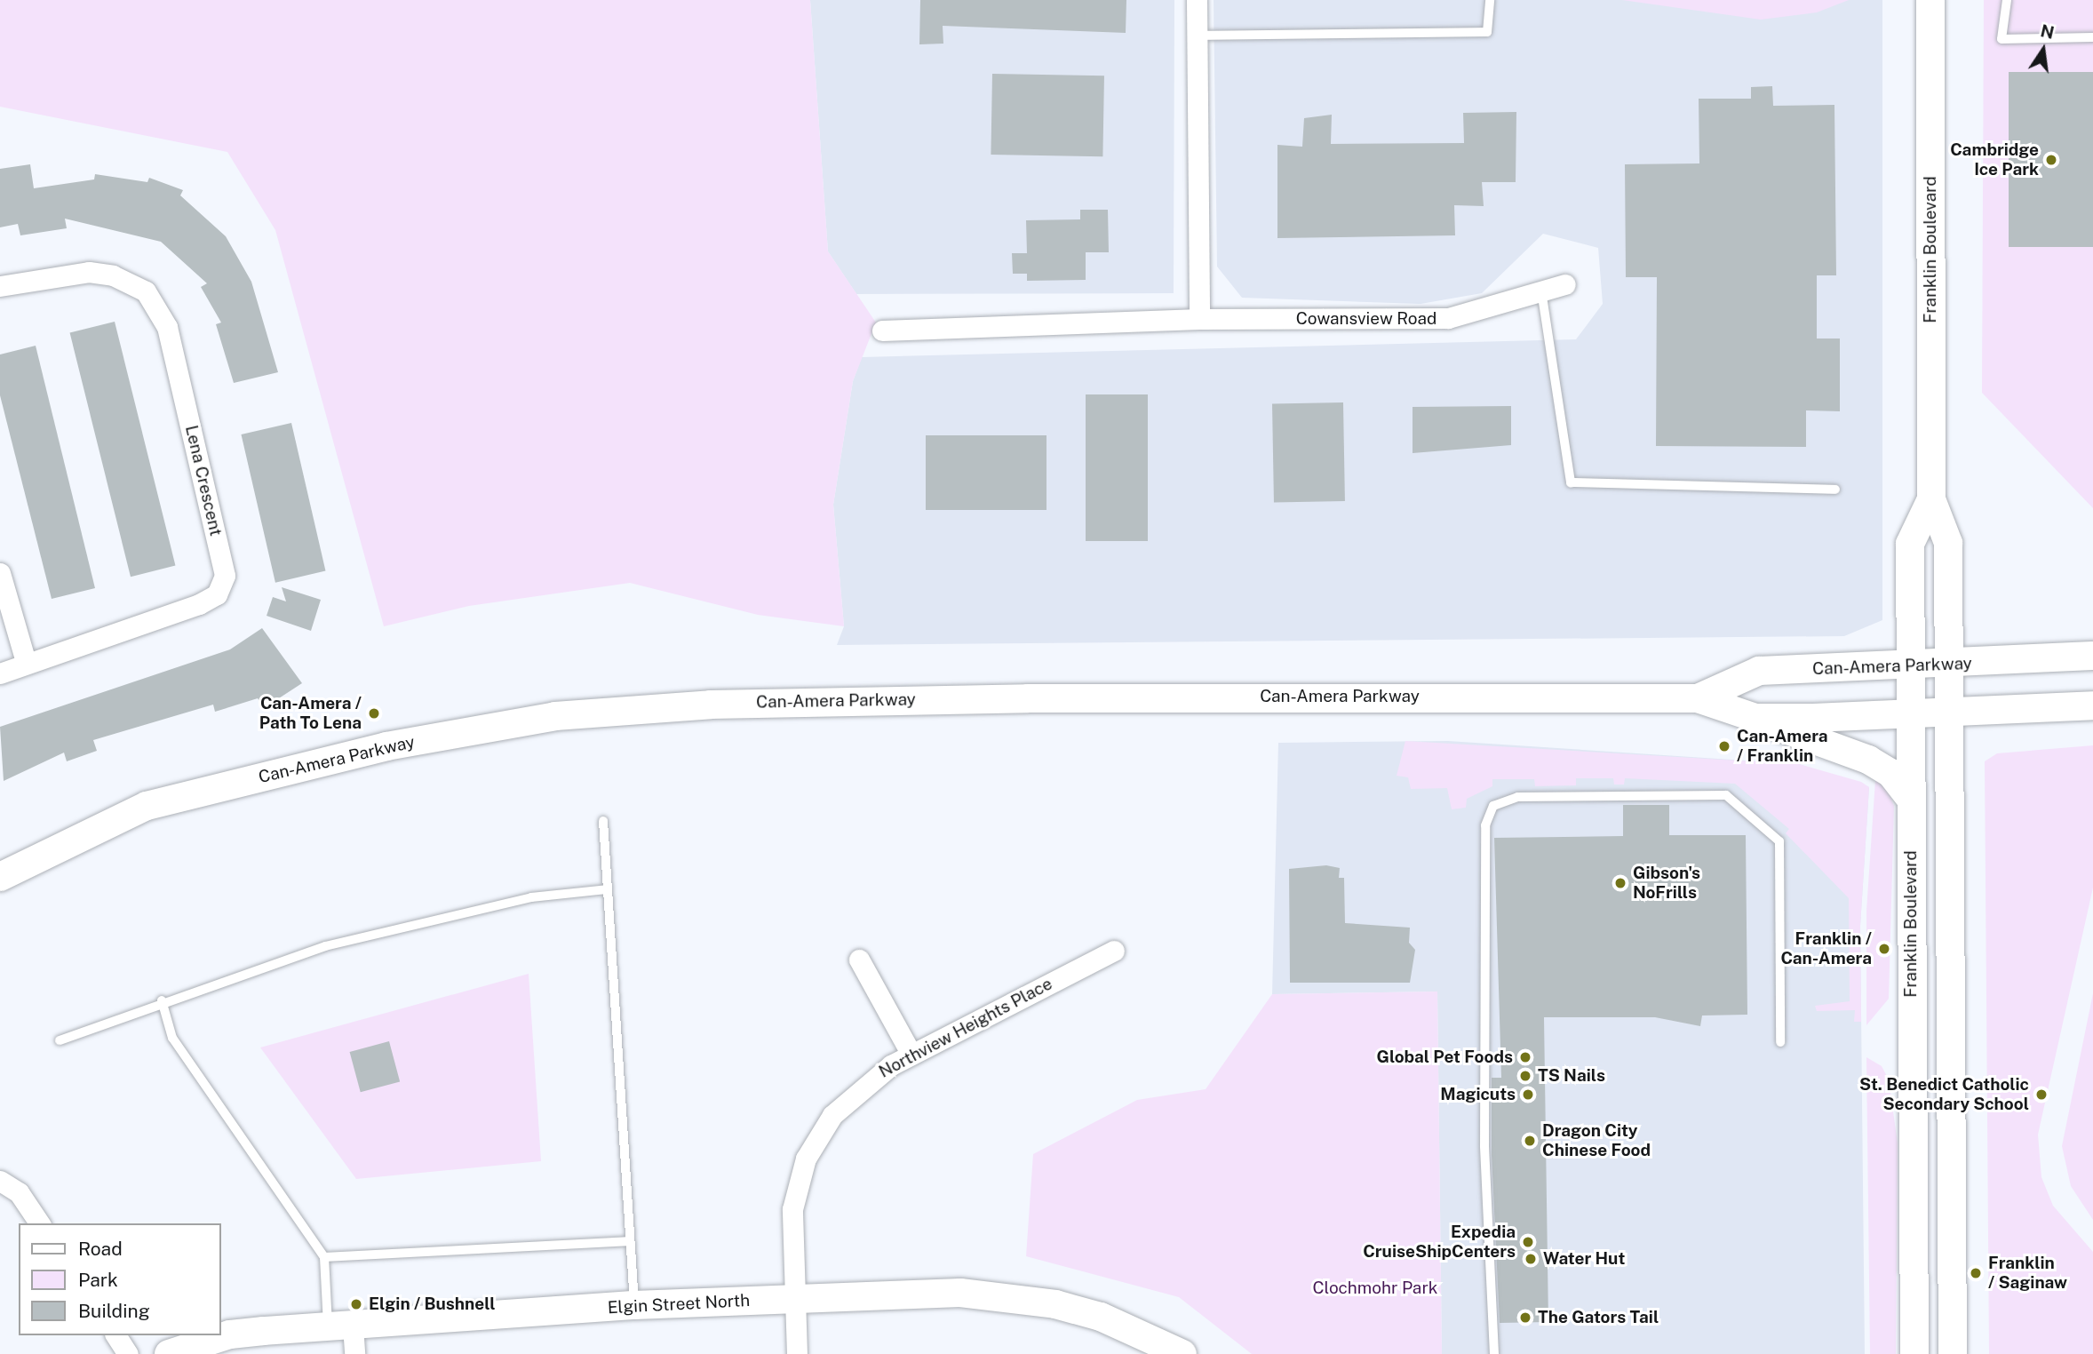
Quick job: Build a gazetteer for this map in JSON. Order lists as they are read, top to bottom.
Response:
{
  "streets": {
    "main road": ["Franklin Boulevard", "Can-Amera Parkway", "Elgin Street North"],
    "street": ["Cowansview Road", "Lena Crescent", "Northview Heights Place"]
  },
  "crossings": [
    ["Franklin Boulevard", "Can-Amera Parkway"],
    ["Northview Heights Place", "Elgin Street North"]
  ],
  "parks": ["Clochmohr Park"],
  "places": [
    "Cambridge Ice Park",
    "Can-Amera / Path To Lena",
    "Can-Amera / Franklin",
    "Gibson's NoFrills",
    "Franklin / Can-Amera",
    "Global Pet Foods",
    "TS Nails",
    "Magicuts",
    "St. Benedict Catholic Secondary School",
    "Dragon City Chinese Food",
    "Expedia CruiseShipCenters",
    "Water Hut",
    "Franklin / Saginaw",
    "Elgin / Bushnell",
    "The Gators Tail"
  ],
  "legend": ["Road", "Park", "Building"],
  "north": "top"
}
